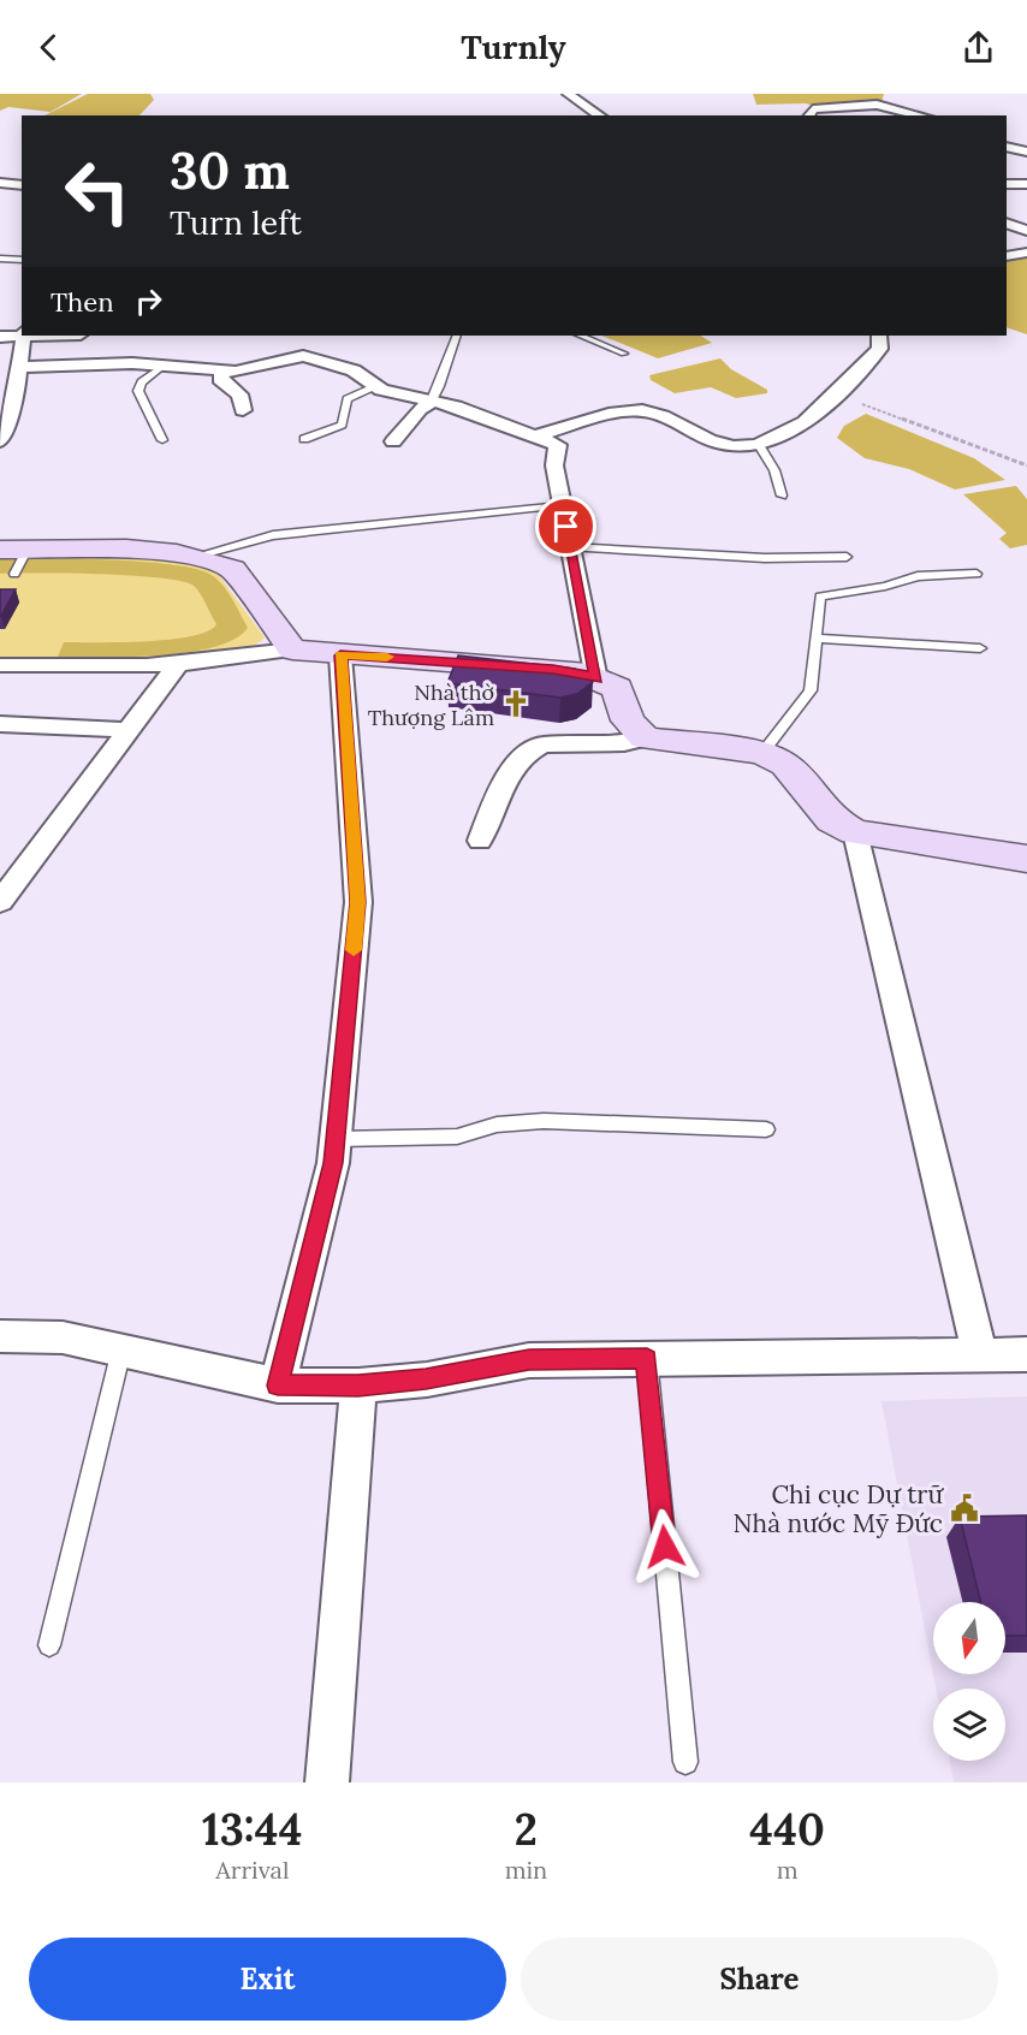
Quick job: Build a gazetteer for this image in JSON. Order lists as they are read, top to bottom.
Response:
{
  "places": {
    "church": ["Nhà thờ Thượng Lâm"],
    "public building": ["Chi cục Dự trữ Nhà nước Mỹ Đức"]
  },
  "north": "bottom",
  "page": {
    "header": "Turnly",
    "turn": ["30 m", "Turn left"],
    "then": "Then",
    "eta": [
      "13:44",
      "Arrival",
      "2",
      "min",
      "440",
      "m"
    ],
    "buttons": ["Exit", "Share"]
  }
}
